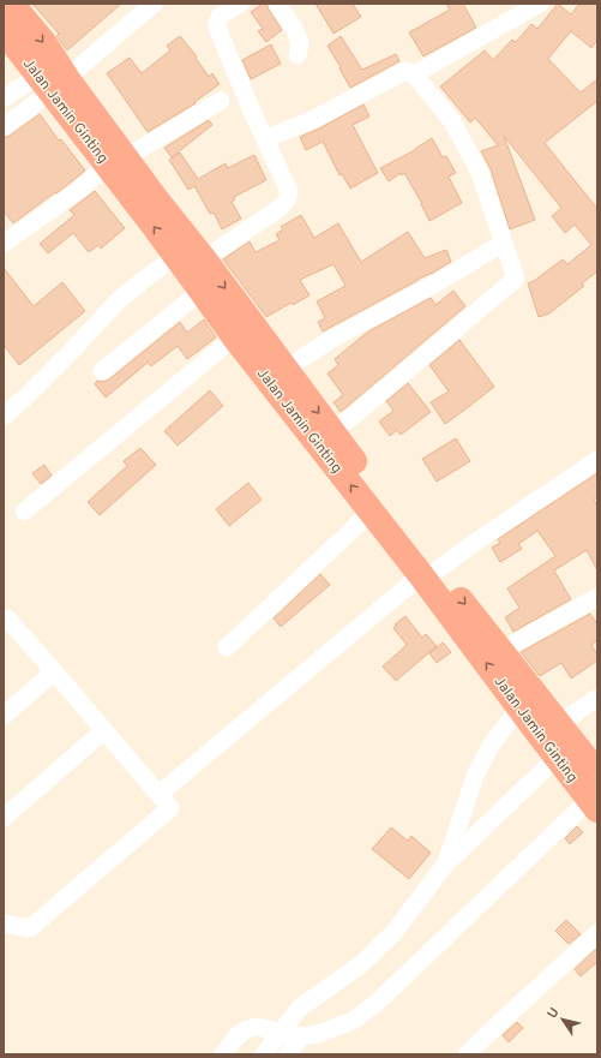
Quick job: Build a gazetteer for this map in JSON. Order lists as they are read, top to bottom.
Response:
{
  "streets": {
    "highway": ["Jalan Jamin Ginting"]
  },
  "north": "top left"
}
